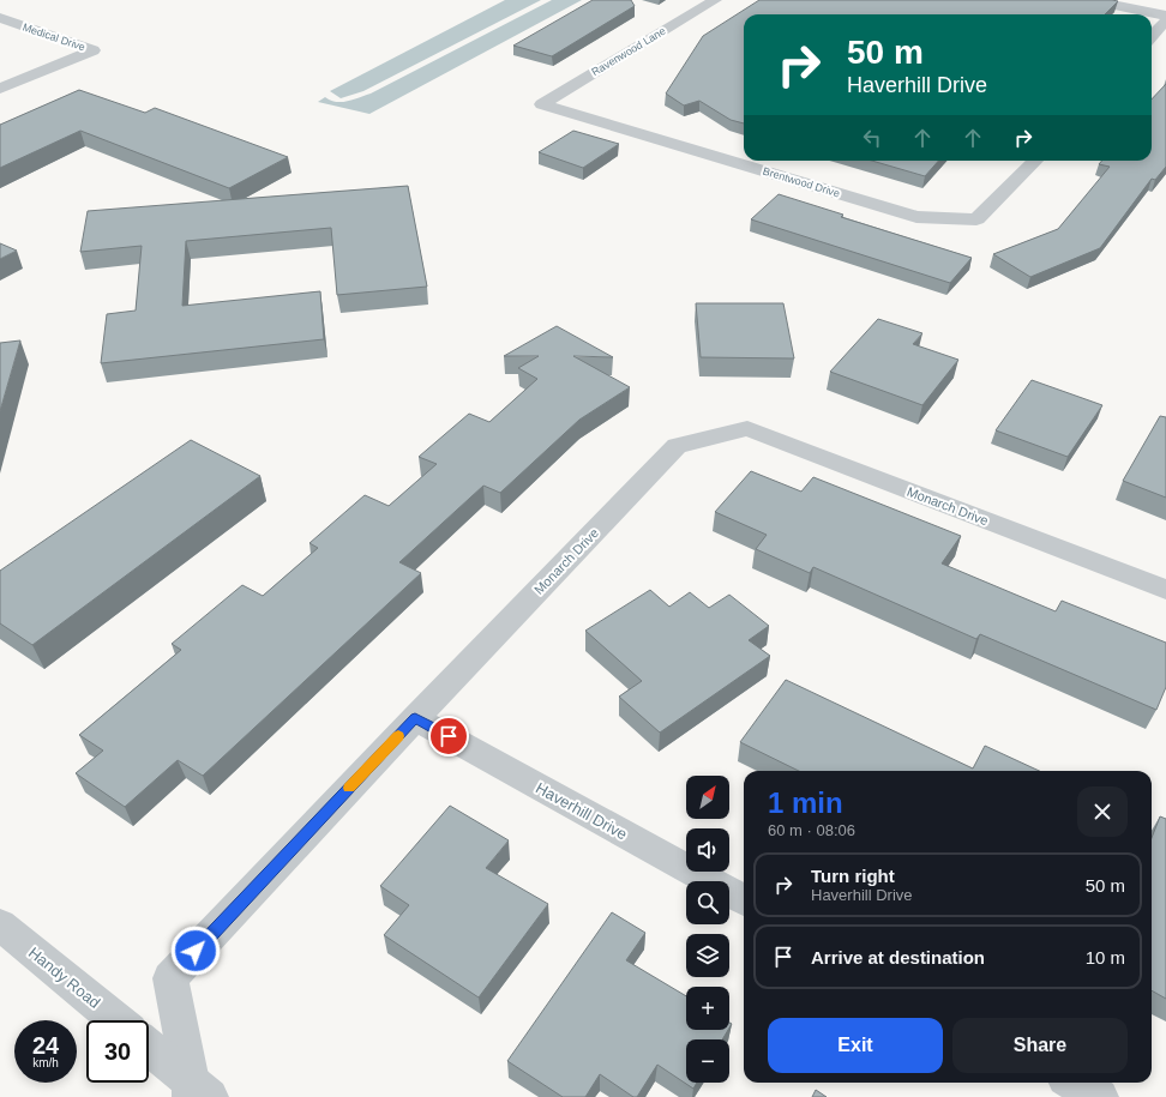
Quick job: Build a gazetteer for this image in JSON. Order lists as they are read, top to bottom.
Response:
{
  "streets": {
    "street": [
      "Medical Drive",
      "Ravenwood Lane",
      "Brentwood Drive",
      "Monarch Drive",
      "Haverhill Drive",
      "Handy Road"
    ]
  },
  "crossings": [
    ["Ravenwood Lane", "Brentwood Drive"],
    ["Monarch Drive", "Haverhill Drive"]
  ],
  "north": "top right",
  "page": {
    "turn": ["50 m", "Haverhill Drive"],
    "heading": ["1 min", "60 m · 08:06"],
    "map_buttons": ["+", "−"],
    "list": [
      {
        "name": "Turn right",
        "note": "Haverhill Drive",
        "value": "50 m"
      },
      {
        "name": "Arrive at destination",
        "value": "10 m"
      }
    ],
    "buttons": ["Exit", "Share"],
    "speed": "24 km/h",
    "limit": "30"
  }
}
